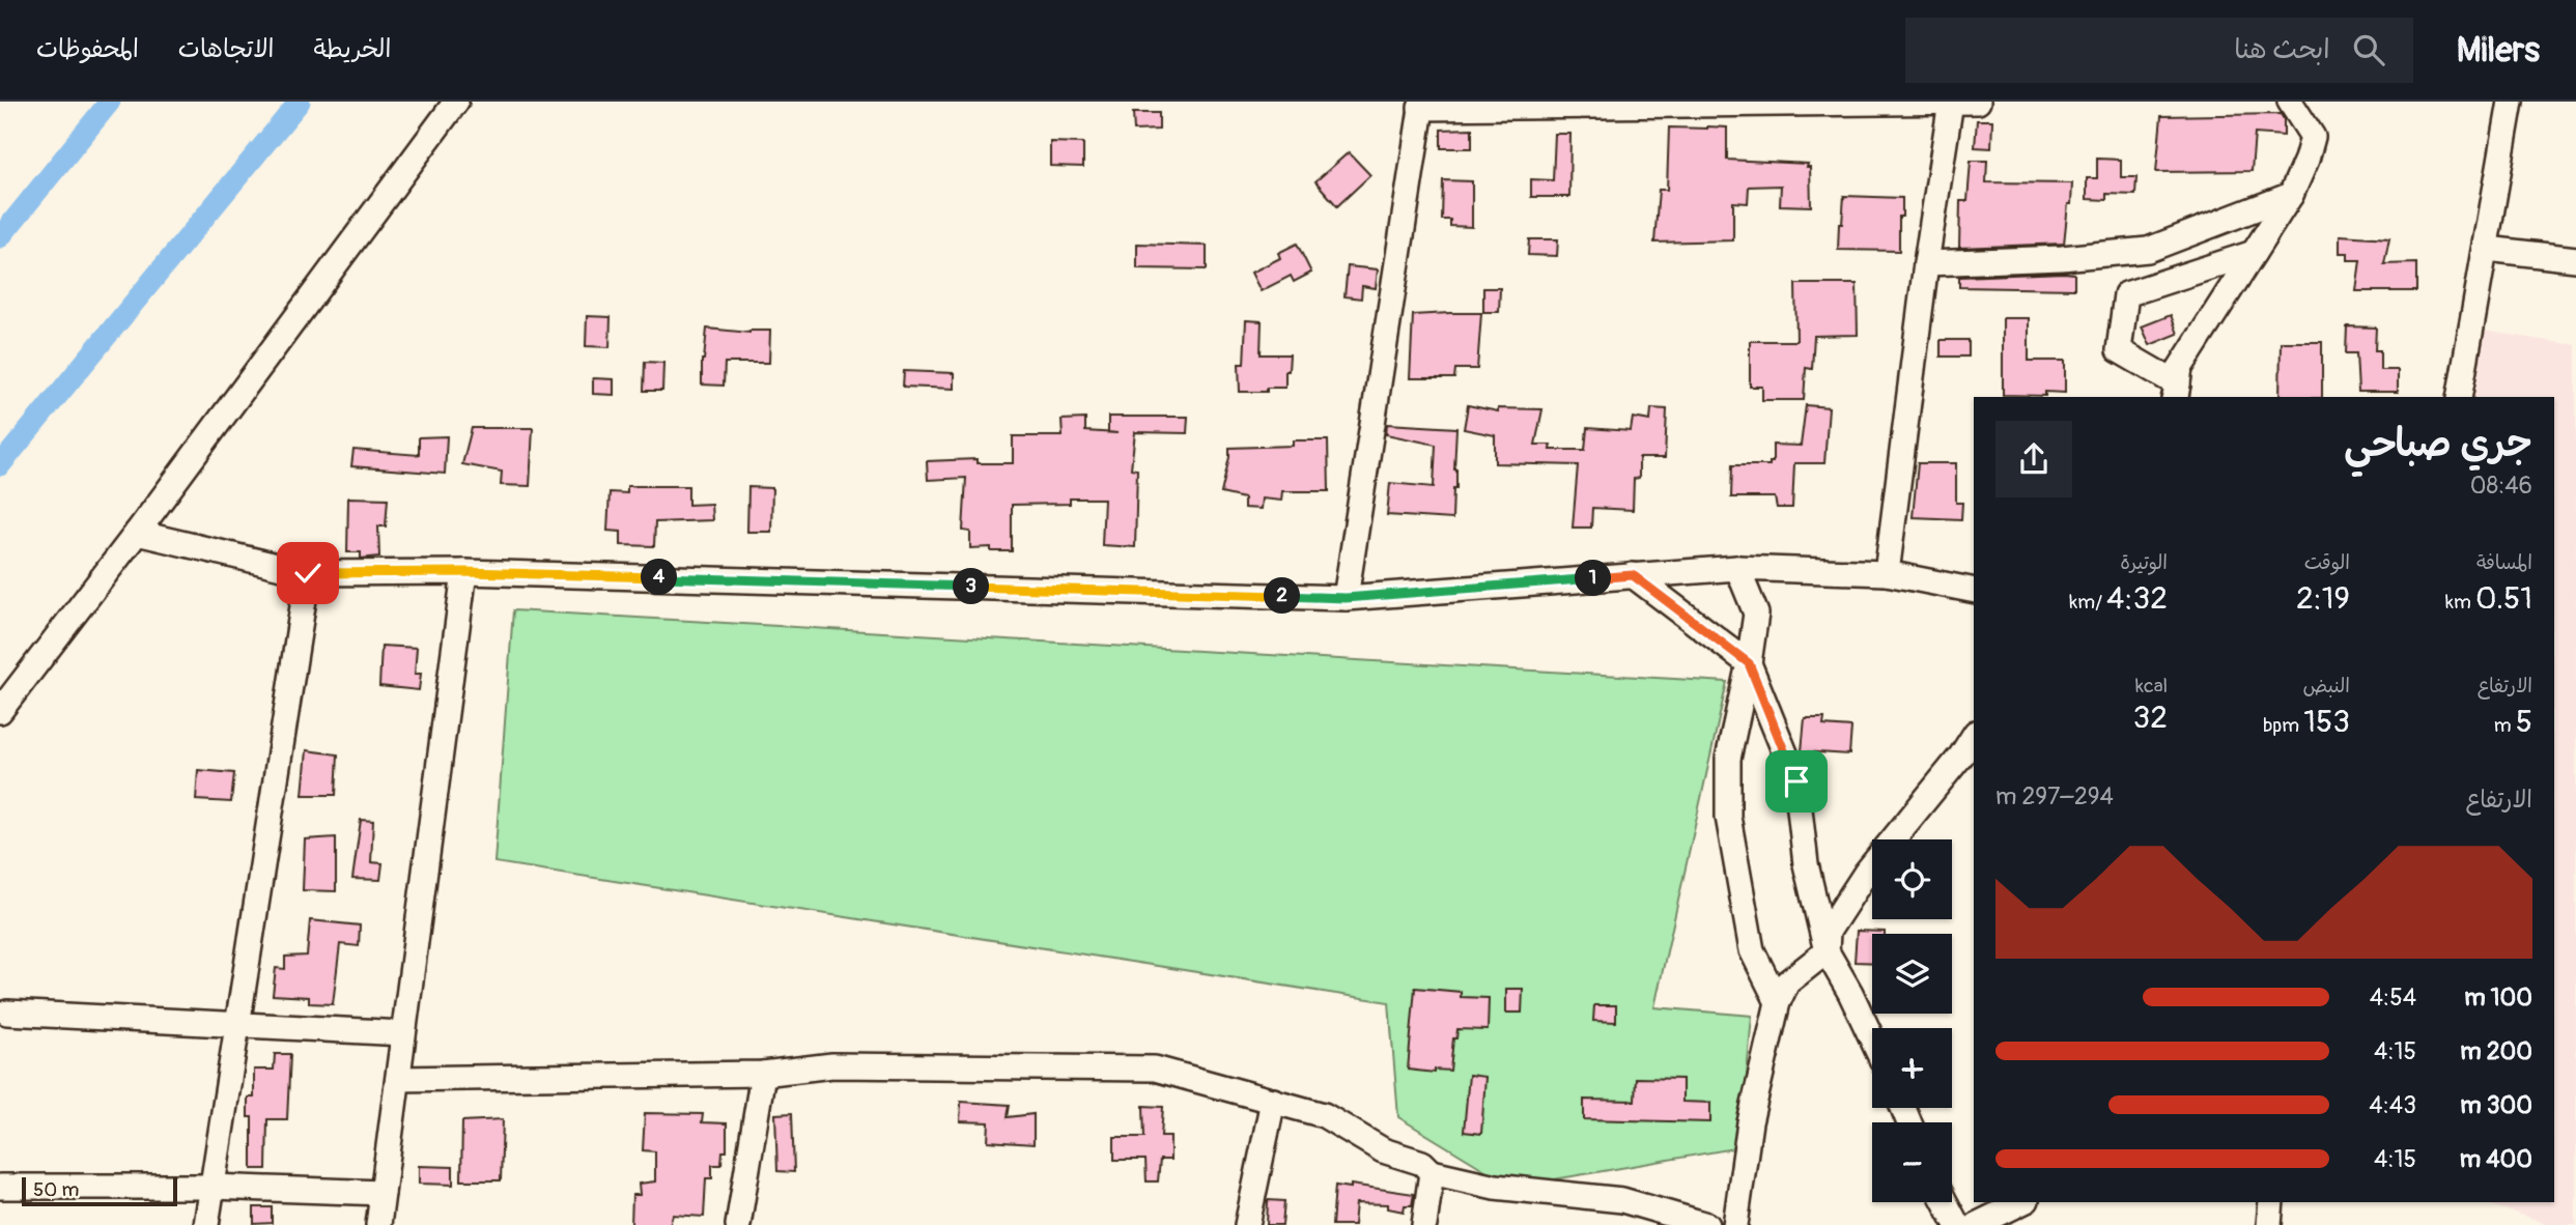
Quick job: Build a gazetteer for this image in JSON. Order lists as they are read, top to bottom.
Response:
{
  "scale_bar": "50 m",
  "page": {
    "header": "Milers",
    "search": "ابحث هنا",
    "nav": ["الخريطة", "الاتجاهات", "المحفوظات"],
    "heading": ["جري صباحي", "08:46"],
    "stats": [
      ["المسافة", "0.51 km"],
      ["الوقت", "2:19"],
      ["الوتيرة", "4:32 /km"],
      ["الارتفاع", "5 m"],
      ["النبض", "153 bpm"],
      ["kcal", "32"]
    ],
    "pins": [
      "4",
      "1",
      "3",
      "2"
    ],
    "chart": ["الارتفاع", "294–297 m"],
    "map_buttons": ["+", "−"],
    "list": [
      {
        "name": "100 m",
        "note": "4:54"
      },
      {
        "name": "200 m",
        "note": "4:15"
      },
      {
        "name": "300 m",
        "note": "4:43"
      },
      {
        "name": "400 m",
        "note": "4:15"
      }
    ],
    "scale": "50 m"
  }
}
